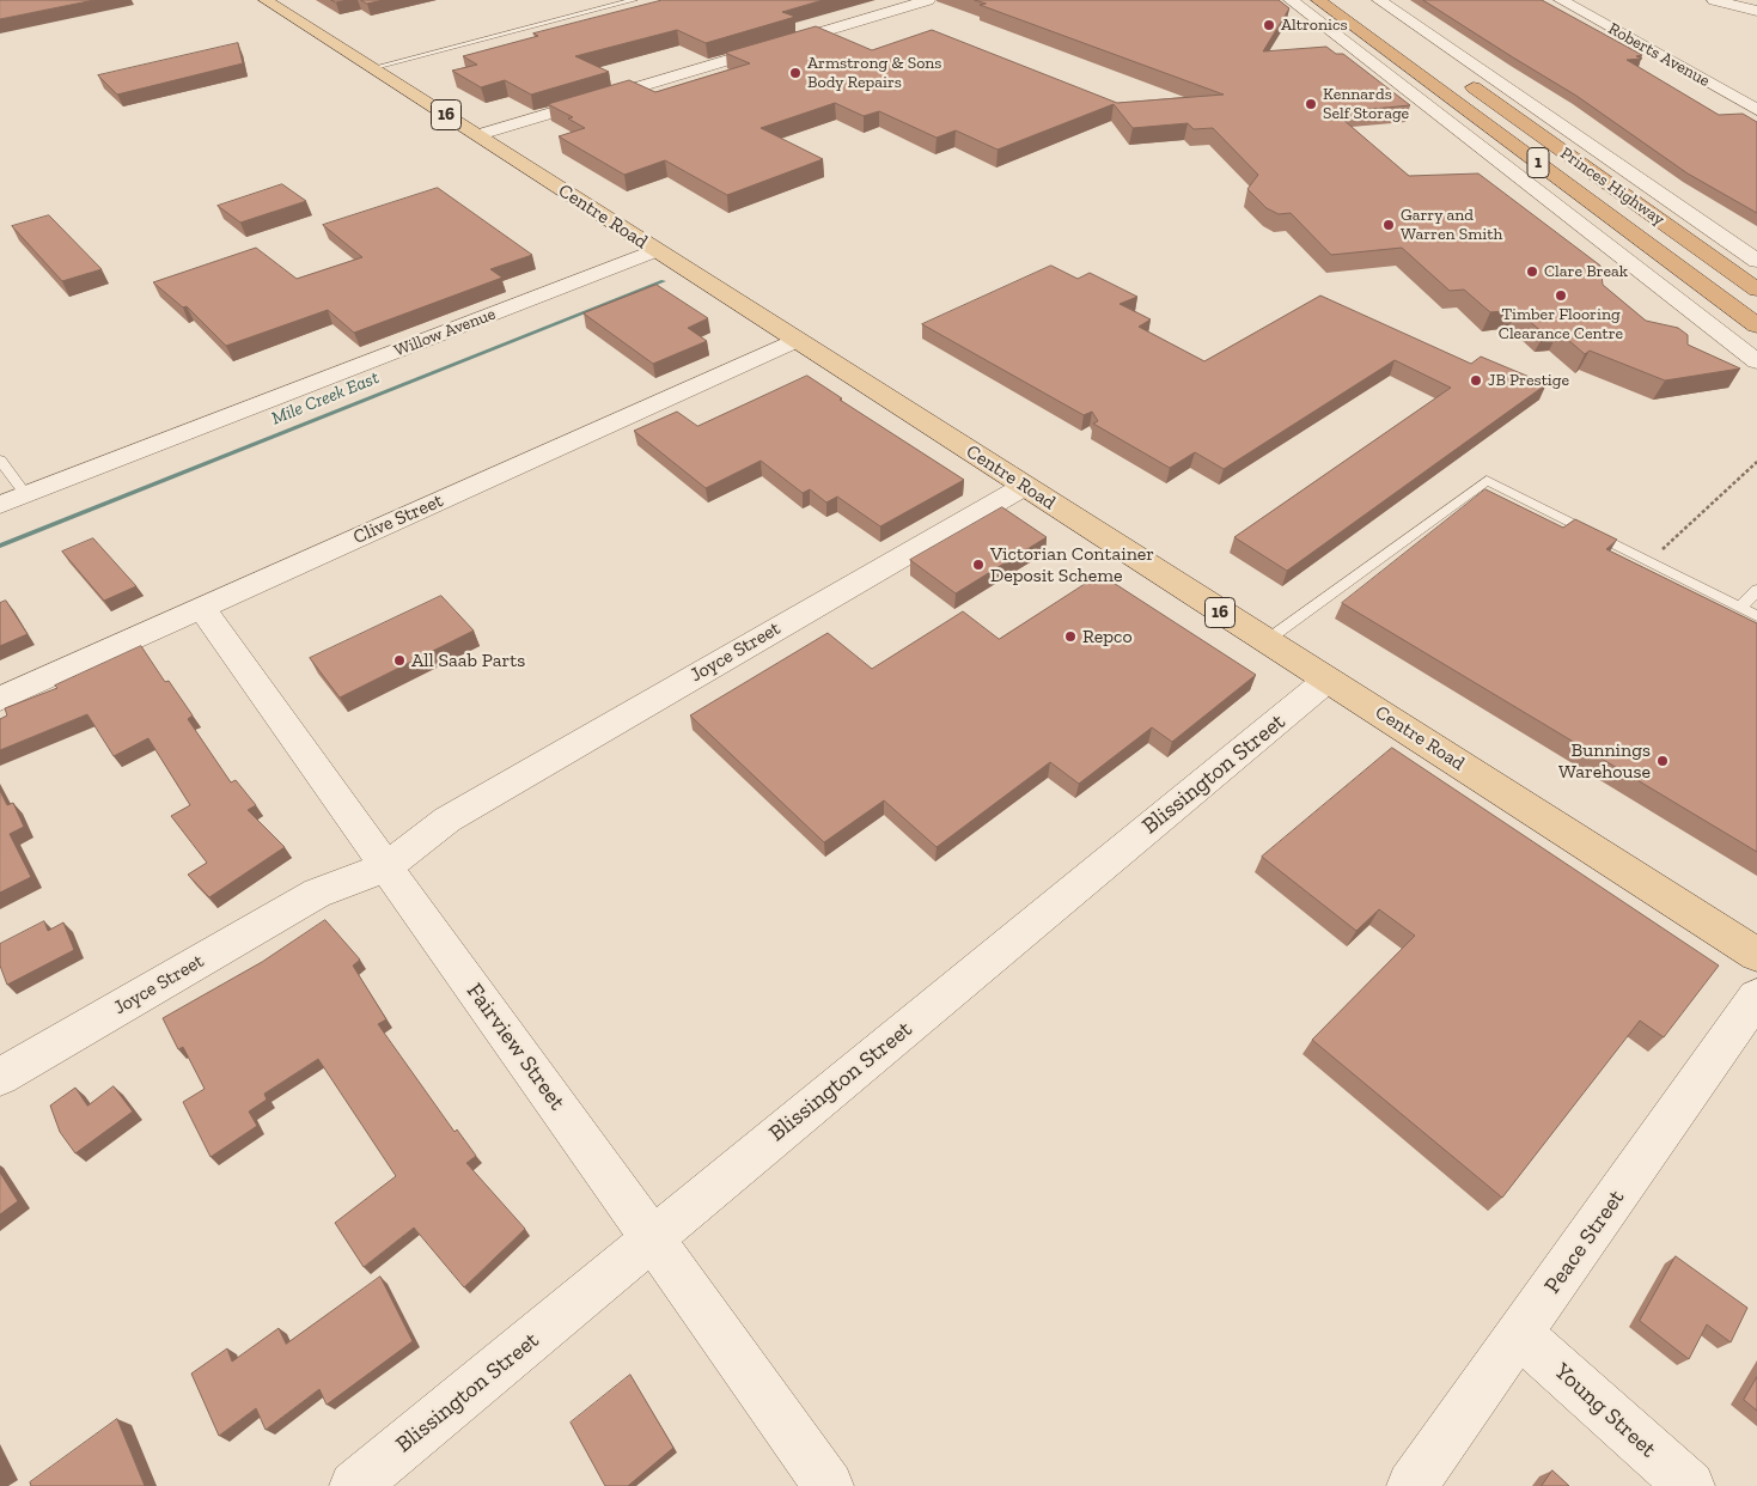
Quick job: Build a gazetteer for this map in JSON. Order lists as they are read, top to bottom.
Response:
{
  "streets": {
    "highway": ["1", "Princes Highway"],
    "main road": ["16", "Centre Road"],
    "street": [
      "Roberts Avenue",
      "Willow Avenue",
      "Clive Street",
      "Joyce Street",
      "Blissington Street",
      "Fairview Street",
      "Peace Street",
      "Young Street"
    ]
  },
  "crossings": [
    ["Centre Road", "Willow Avenue"],
    ["Centre Road", "Clive Street"],
    ["Centre Road", "Joyce Street"],
    ["Centre Road", "Blissington Street"],
    ["Clive Street", "Fairview Street"],
    ["Joyce Street", "Fairview Street"],
    ["Blissington Street", "Fairview Street"],
    ["Peace Street", "Young Street"]
  ],
  "water": ["Mile Creek East"],
  "places": [
    "Altronics",
    "Armstrong & Sons Body Repairs",
    "Kennards Self Storage",
    "Garry and Warren Smith",
    "Clare Break",
    "Timber Flooring Clearance Centre",
    "JB Prestige",
    "Victorian Container Deposit Scheme",
    "Repco",
    "All Saab Parts",
    "Bunnings Warehouse"
  ]
}
